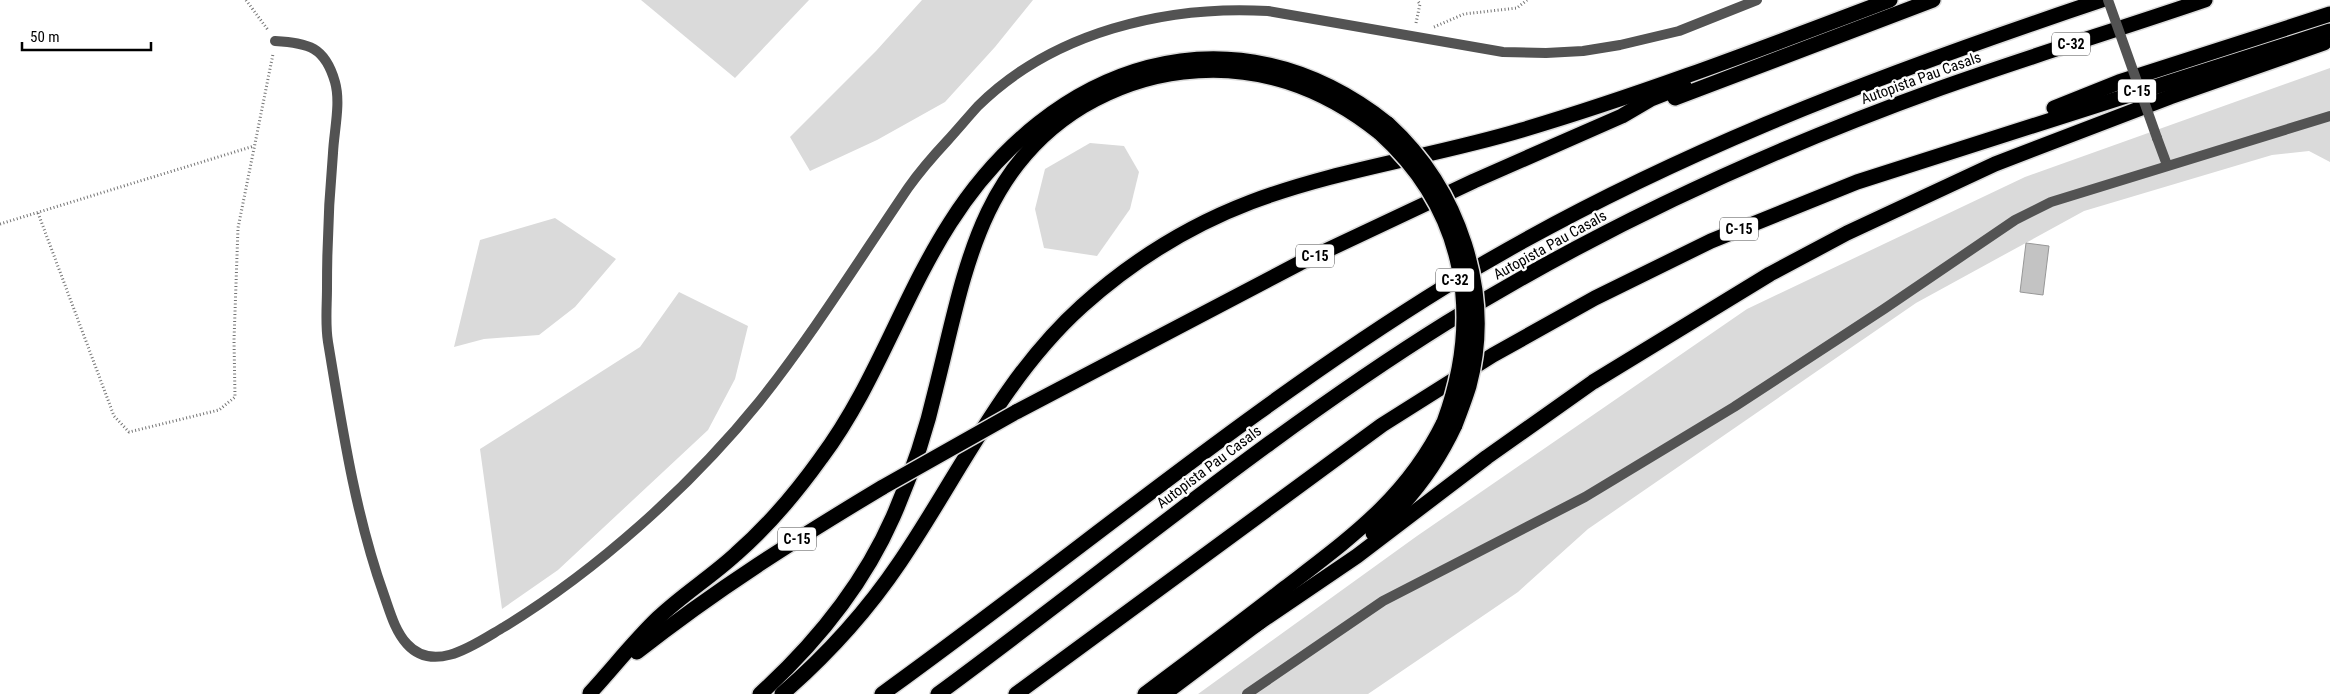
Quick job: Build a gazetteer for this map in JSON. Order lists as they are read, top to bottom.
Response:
{
  "streets": {
    "highway": ["C-32", "Autopista Pau Casals", "C-15"]
  },
  "scale_bar": "50 m"
}
